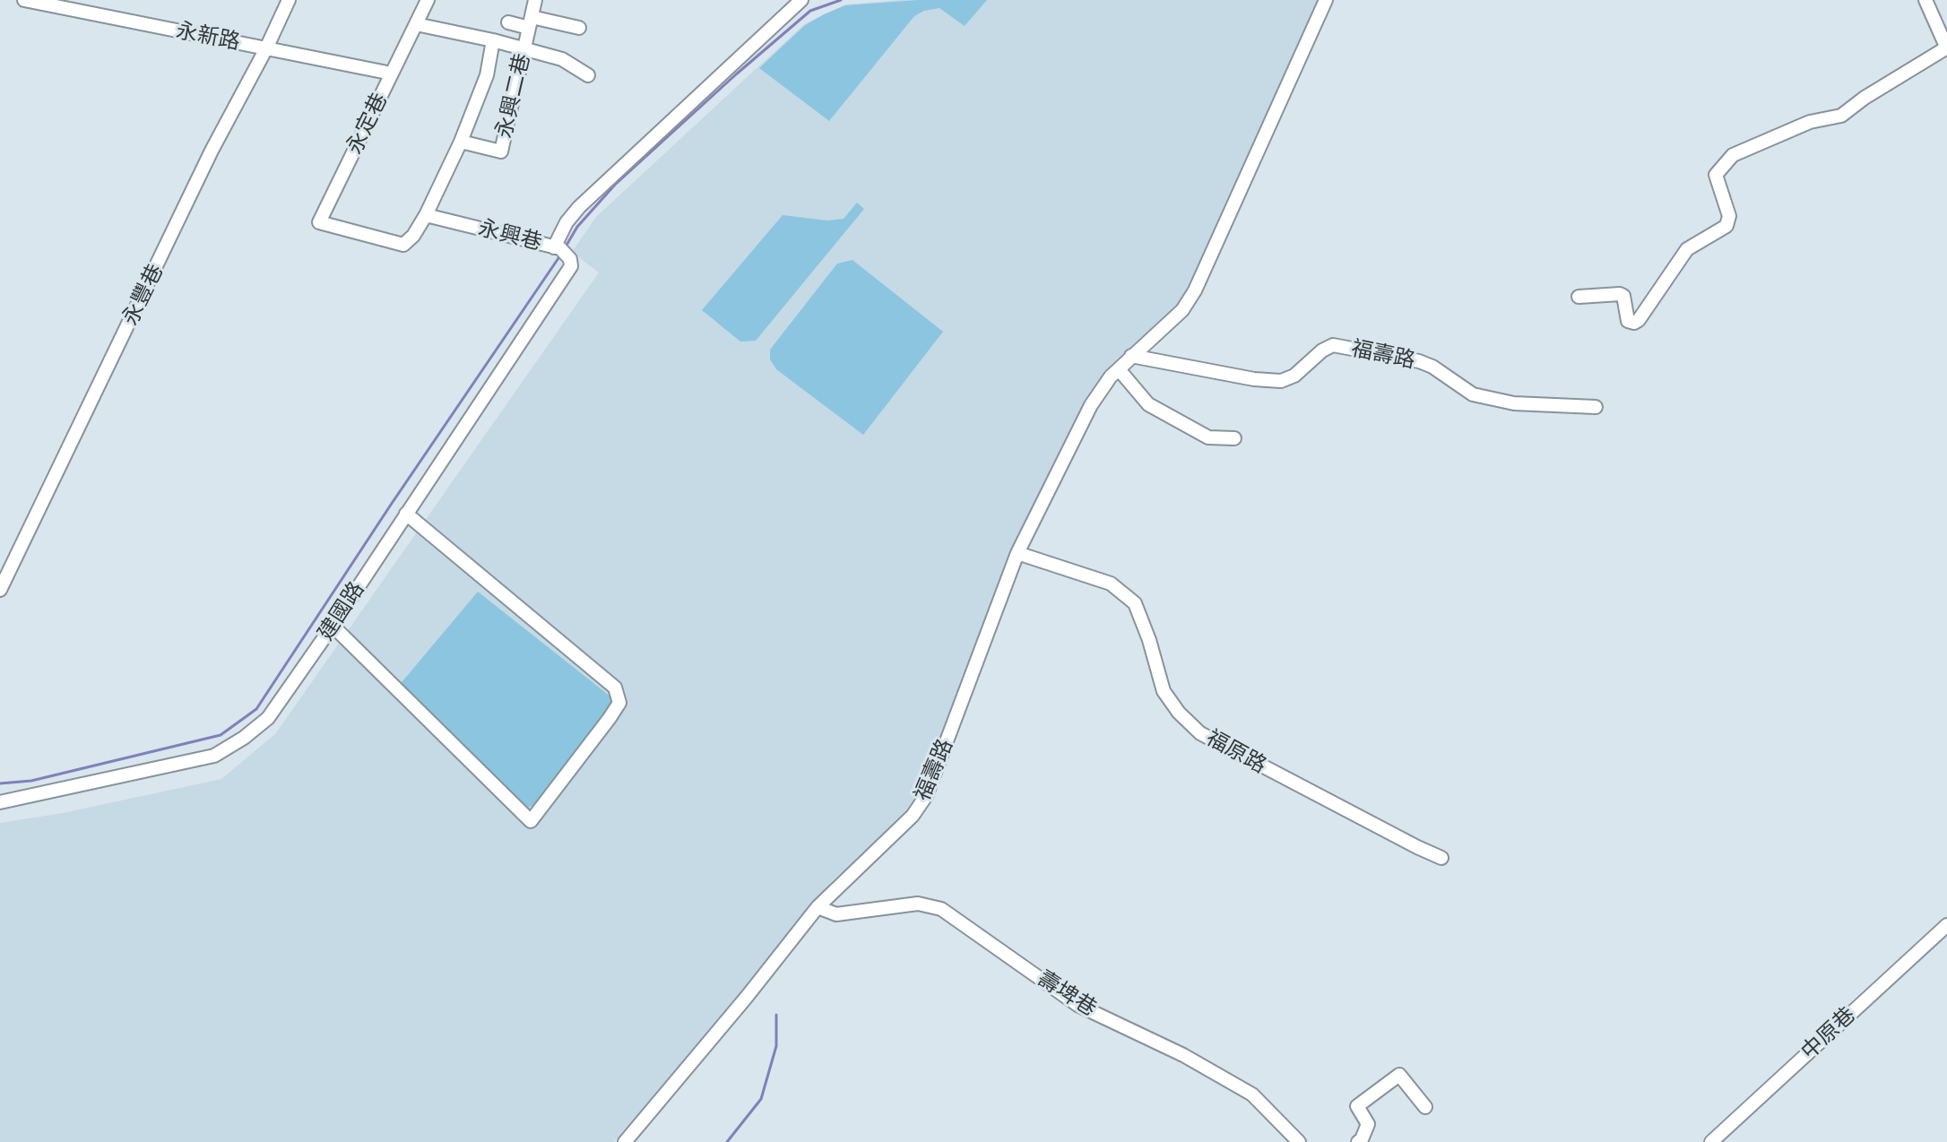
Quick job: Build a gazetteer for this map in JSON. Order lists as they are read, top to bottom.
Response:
{
  "streets": {
    "street": [
      "永新路",
      "永興二巷",
      "永定巷",
      "永興巷",
      "永豐巷",
      "福壽路",
      "建國路",
      "福原路",
      "壽埤巷",
      "中原巷"
    ]
  },
  "crossings": [
    ["永新路", "永定巷"],
    ["永新路", "永豐巷"],
    ["永定巷", "永興巷"],
    ["永興巷", "建國路"],
    ["福壽路", "福原路"],
    ["福壽路", "壽埤巷"]
  ]
}
